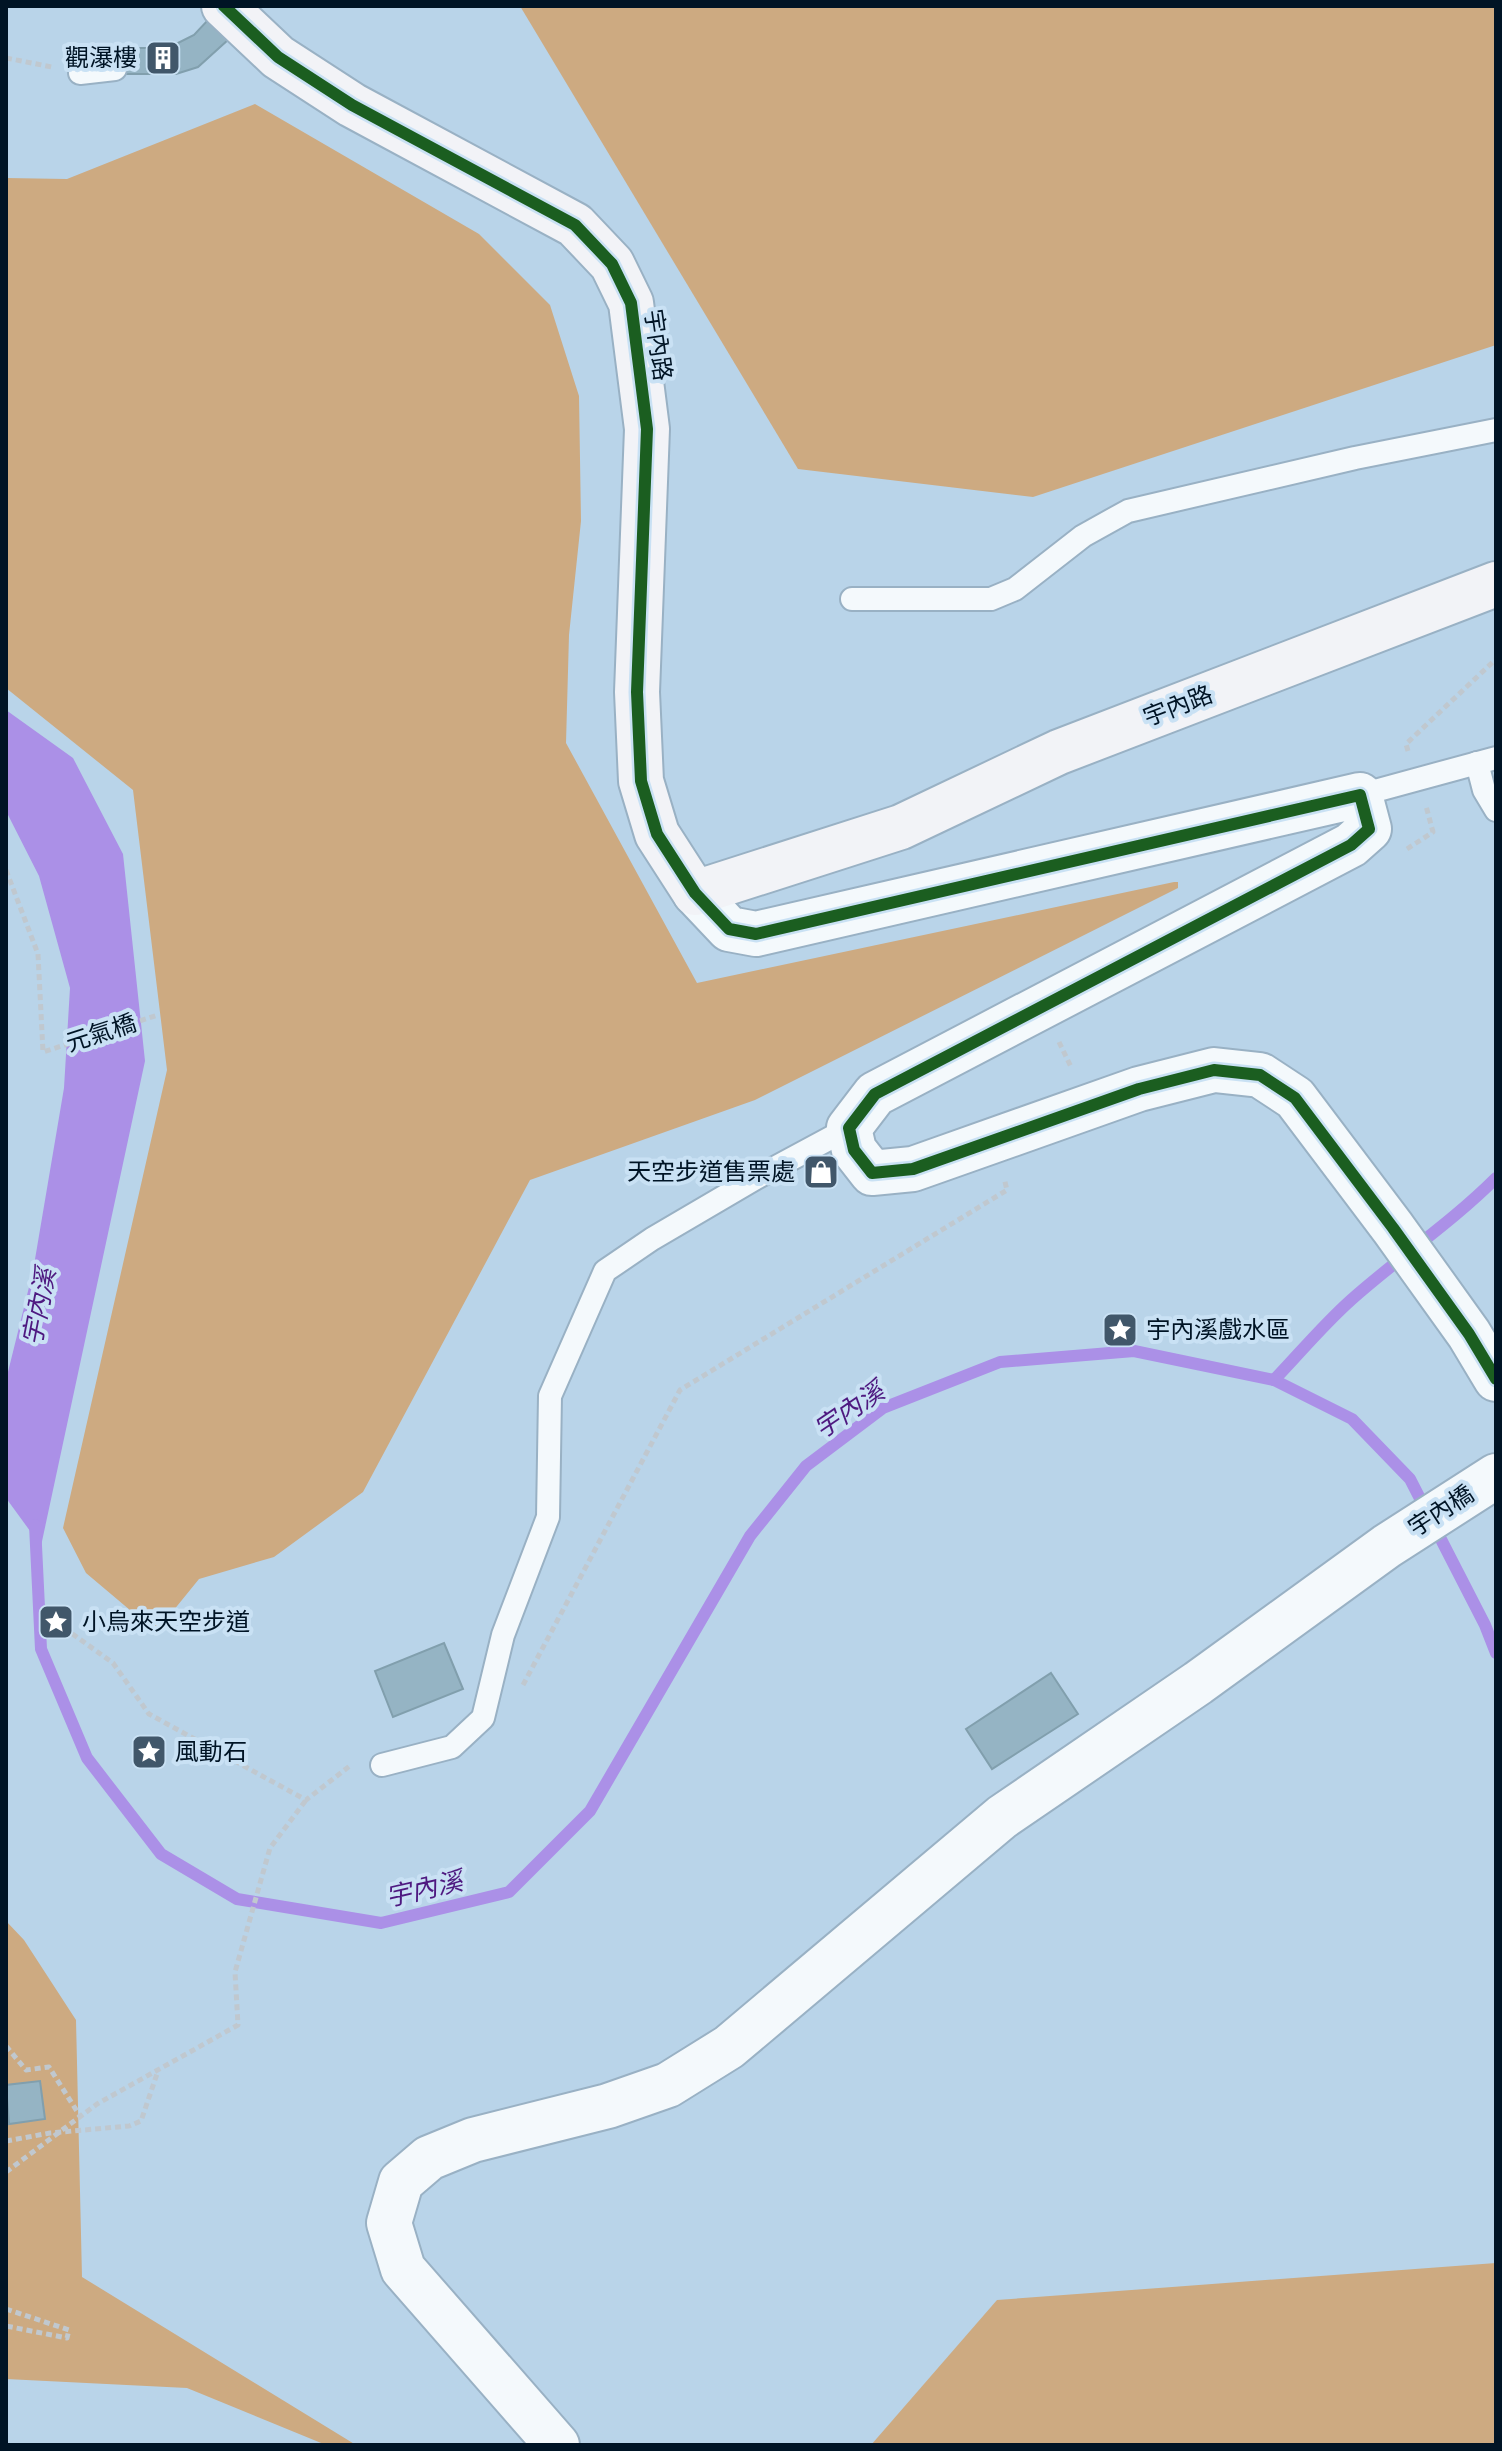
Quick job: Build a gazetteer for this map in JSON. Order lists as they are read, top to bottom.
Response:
{
  "streets": {
    "street": ["宇內路", "宇內橋"],
    "path": ["元氣橋"]
  },
  "water": ["宇內溪"],
  "places": {
    "building": ["觀瀑樓"],
    "shop": ["天空步道售票處"],
    "place": ["宇內溪戲水區", "小烏來天空步道", "風動石"]
  }
}
